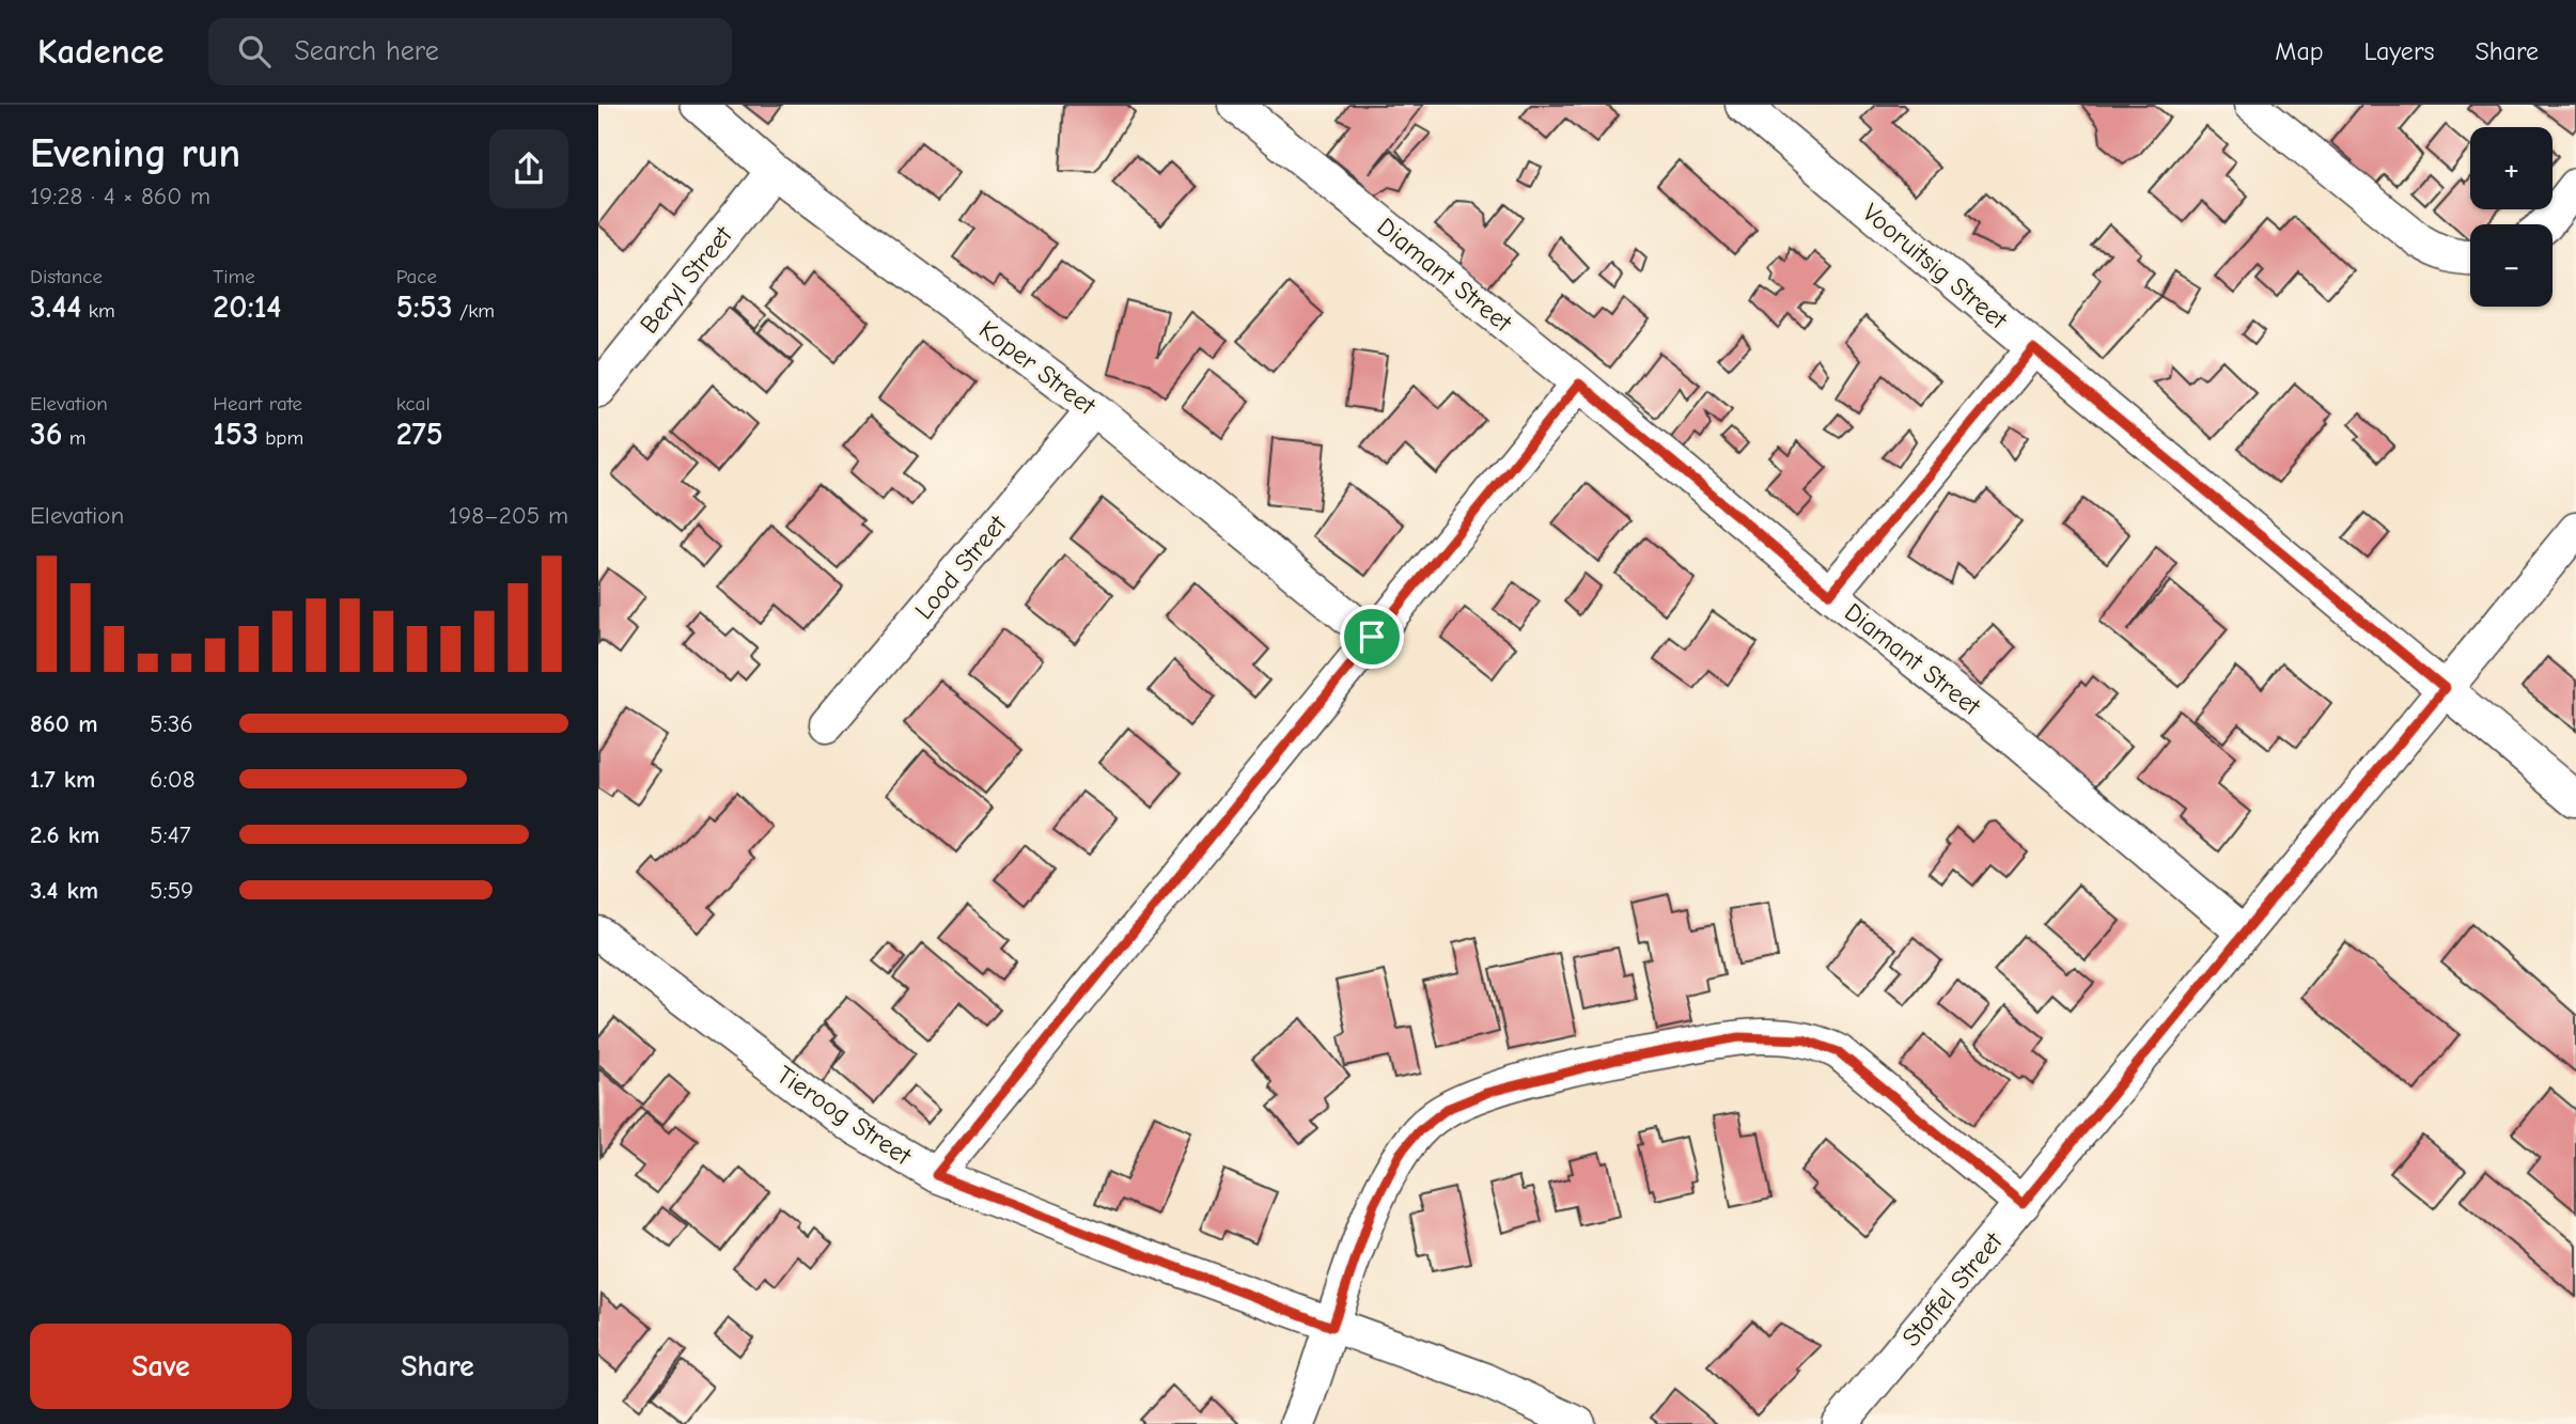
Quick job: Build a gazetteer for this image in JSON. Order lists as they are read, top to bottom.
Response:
{
  "streets": {
    "street": [
      "Vooruitsig Street",
      "Diamant Street",
      "Beryl Street",
      "Koper Street",
      "Lood Street",
      "Tieroog Street",
      "Stoffel Street"
    ]
  },
  "crossings": [
    ["Vooruitsig Street", "Stoffel Street"],
    ["Diamant Street", "Stoffel Street"],
    ["Beryl Street", "Koper Street"],
    ["Koper Street", "Lood Street"]
  ],
  "page": {
    "header": "Kadence",
    "search": "Search here",
    "nav": ["Map", "Layers", "Share"],
    "heading": ["Evening run", "19:28 · 4 × 860 m"],
    "map_buttons": ["+", "−"],
    "stats": [
      ["Distance", "3.44 km"],
      ["Time", "20:14"],
      ["Pace", "5:53 /km"],
      ["Elevation", "36 m"],
      ["Heart rate", "153 bpm"],
      ["kcal", "275"]
    ],
    "chart": ["Elevation", "198–205 m"],
    "list": [
      {
        "name": "860 m",
        "note": "5:36"
      },
      {
        "name": "1.7 km",
        "note": "6:08"
      },
      {
        "name": "2.6 km",
        "note": "5:47"
      },
      {
        "name": "3.4 km",
        "note": "5:59"
      }
    ],
    "buttons": ["Save", "Share"]
  }
}
